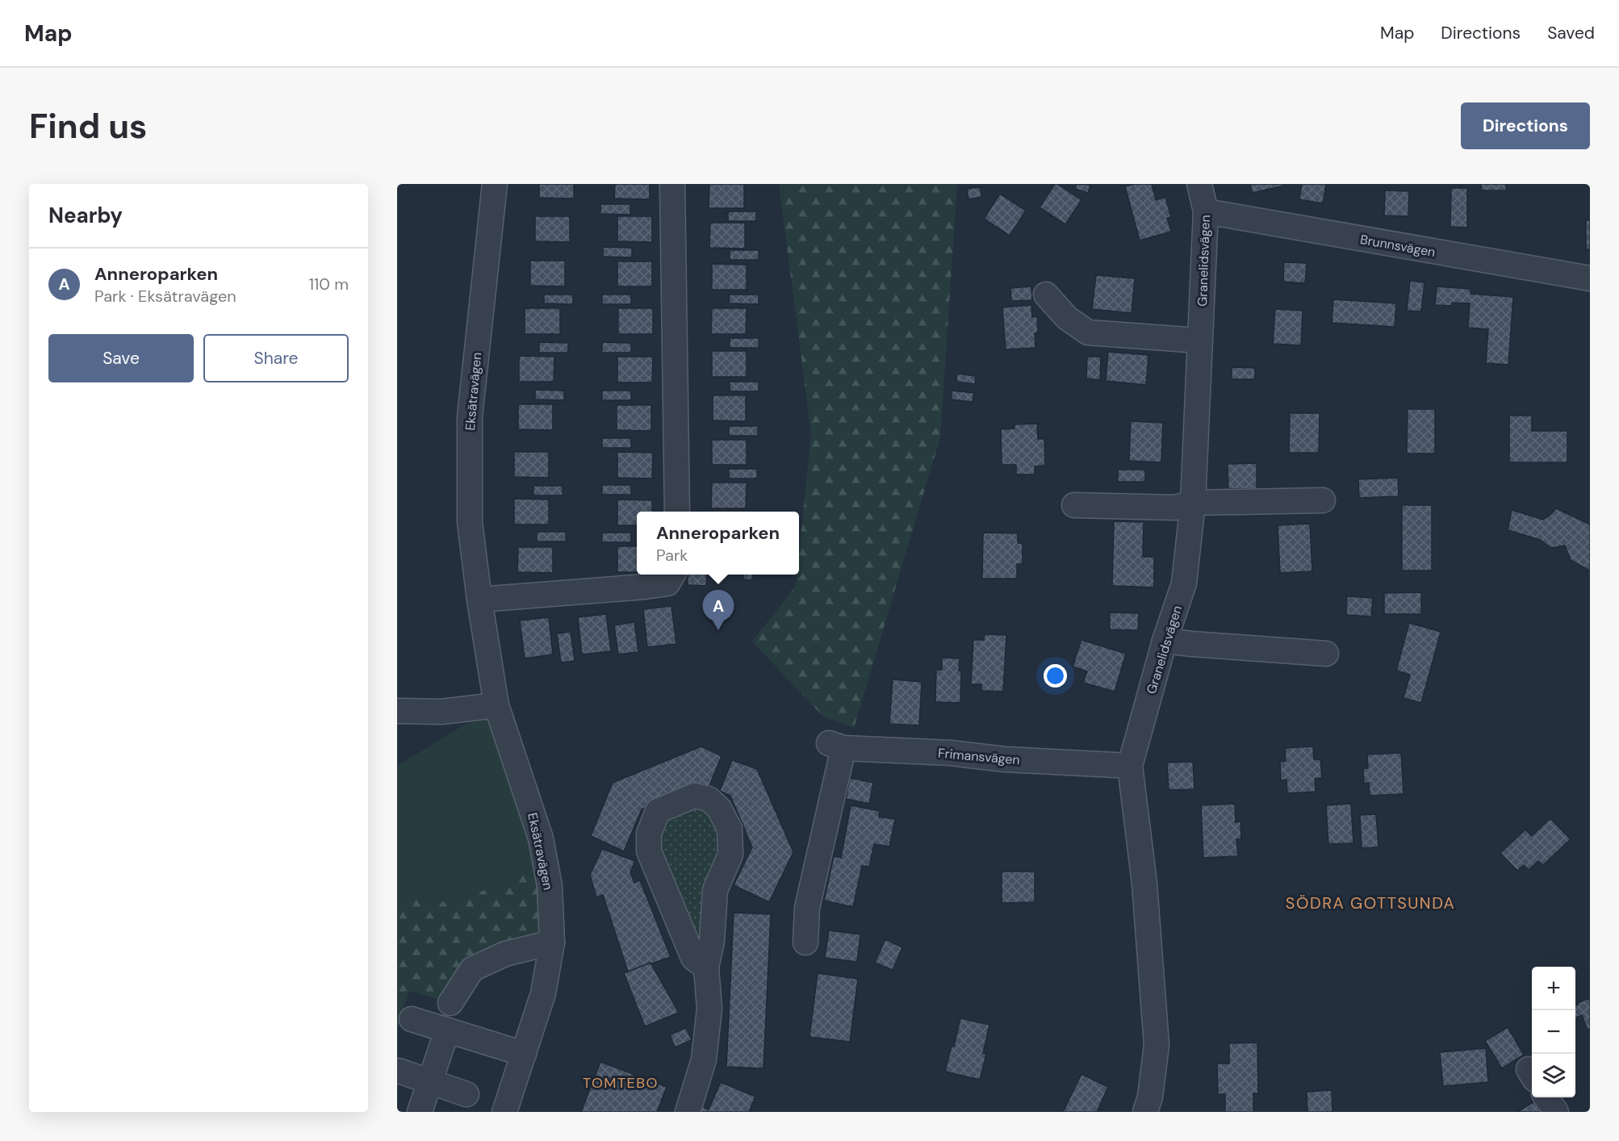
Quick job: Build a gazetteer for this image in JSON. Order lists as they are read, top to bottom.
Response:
{
  "streets": {
    "street": [
      "Brunnsvägen",
      "Granelidsvägen",
      "Eksätravägen",
      "Frimansvägen"
    ]
  },
  "crossings": [
    ["Brunnsvägen", "Granelidsvägen"],
    ["Granelidsvägen", "Frimansvägen"]
  ],
  "districts": ["SÖDRA GOTTSUNDA", "TOMTEBO"],
  "page": {
    "header": "Map",
    "nav": ["Map", "Directions", "Saved"],
    "buttons": [
      "Directions",
      ["Save", "Share"]
    ],
    "title": "Find us",
    "heading": "Nearby",
    "list": [
      {
        "mark": "A",
        "name": "Anneroparken",
        "note": "Park · Eksätravägen",
        "value": "110 m"
      }
    ],
    "popup": ["Anneroparken", "Park"],
    "pins": "A",
    "map_buttons": ["+", "−"]
  }
}
